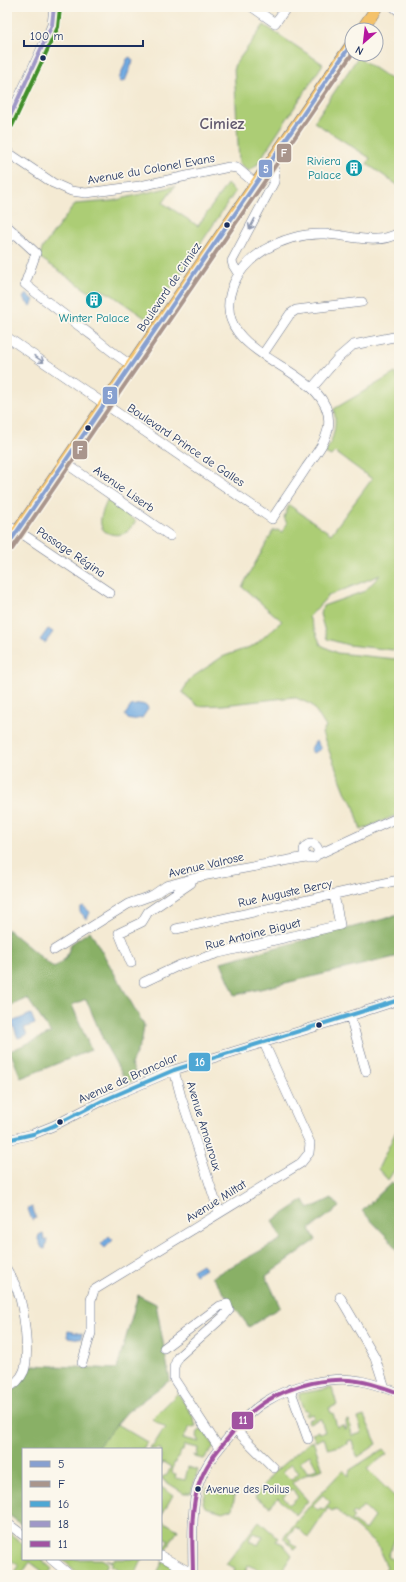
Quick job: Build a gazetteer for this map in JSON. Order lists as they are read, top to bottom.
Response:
{
  "streets": {
    "main road": ["Boulevard de Cimiez"],
    "street": [
      "Avenue du Colonel Evans",
      "Boulevard Prince de Galles",
      "Avenue Liserb",
      "Passage Régina",
      "Avenue Valrose",
      "Rue Auguste Bercy",
      "Rue Antoine Biguet",
      "Avenue de Brancolar",
      "Avenue Amouroux",
      "Avenue Miltat"
    ]
  },
  "crossings": [
    ["Avenue du Colonel Evans", "Boulevard de Cimiez"],
    ["Boulevard de Cimiez", "Boulevard Prince de Galles"],
    ["Boulevard de Cimiez", "Avenue Liserb"],
    ["Boulevard de Cimiez", "Passage Régina"],
    ["Rue Auguste Bercy", "Rue Antoine Biguet"],
    ["Avenue de Brancolar", "Avenue Amouroux"],
    ["Avenue de Brancolar", "Avenue Miltat"],
    ["Avenue Amouroux", "Avenue Miltat"]
  ],
  "districts": ["Cimiez"],
  "places": {
    "building": ["Riviera Palace", "Winter Palace"],
    "other": ["Avenue des Poilus"]
  },
  "lines": [
    "transit line 18",
    "transit line 5",
    "transit line F",
    "transit line 16",
    "transit line 11"
  ],
  "legend": [
    "5",
    "F",
    "16",
    "18",
    "11"
  ],
  "scale_bar": "100 m",
  "north": "bottom left"
}
